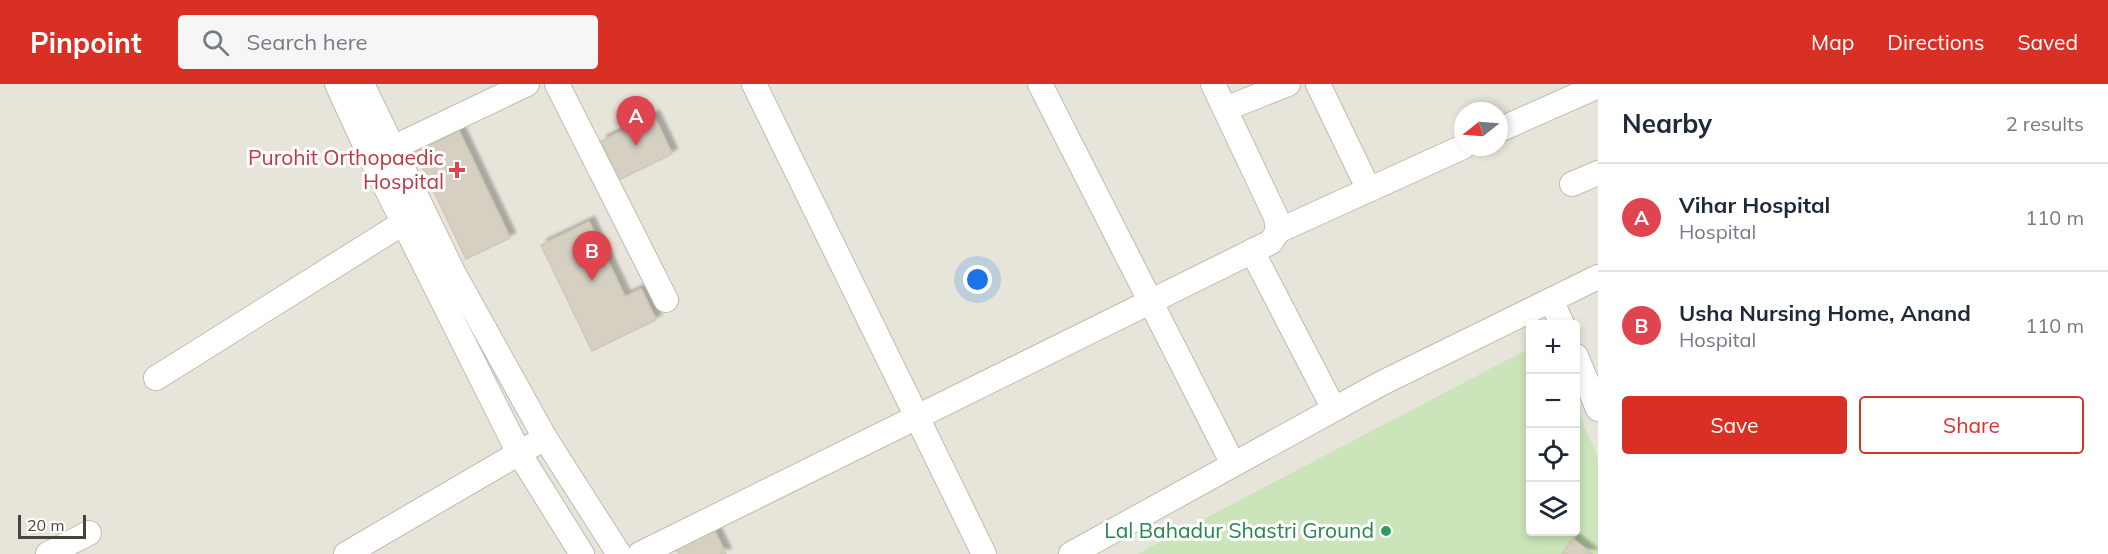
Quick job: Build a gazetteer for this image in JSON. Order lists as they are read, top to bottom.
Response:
{
  "places": {
    "health": ["Purohit Orthopaedic Hospital"],
    "other": ["Lal Bahadur Shastri Ground"]
  },
  "scale_bar": "20 m",
  "north": "left",
  "page": {
    "header": "Pinpoint",
    "search": "Search here",
    "nav": ["Map", "Directions", "Saved"],
    "heading": ["Nearby", "2 results"],
    "pins": ["A", "B"],
    "list": [
      {
        "mark": "A",
        "name": "Vihar Hospital",
        "note": "Hospital",
        "value": "110 m"
      },
      {
        "mark": "B",
        "name": "Usha Nursing Home, Anand",
        "note": "Hospital",
        "value": "110 m"
      }
    ],
    "map_buttons": ["+", "−"],
    "buttons": ["Save", "Share"],
    "scale": "20 m"
  }
}
